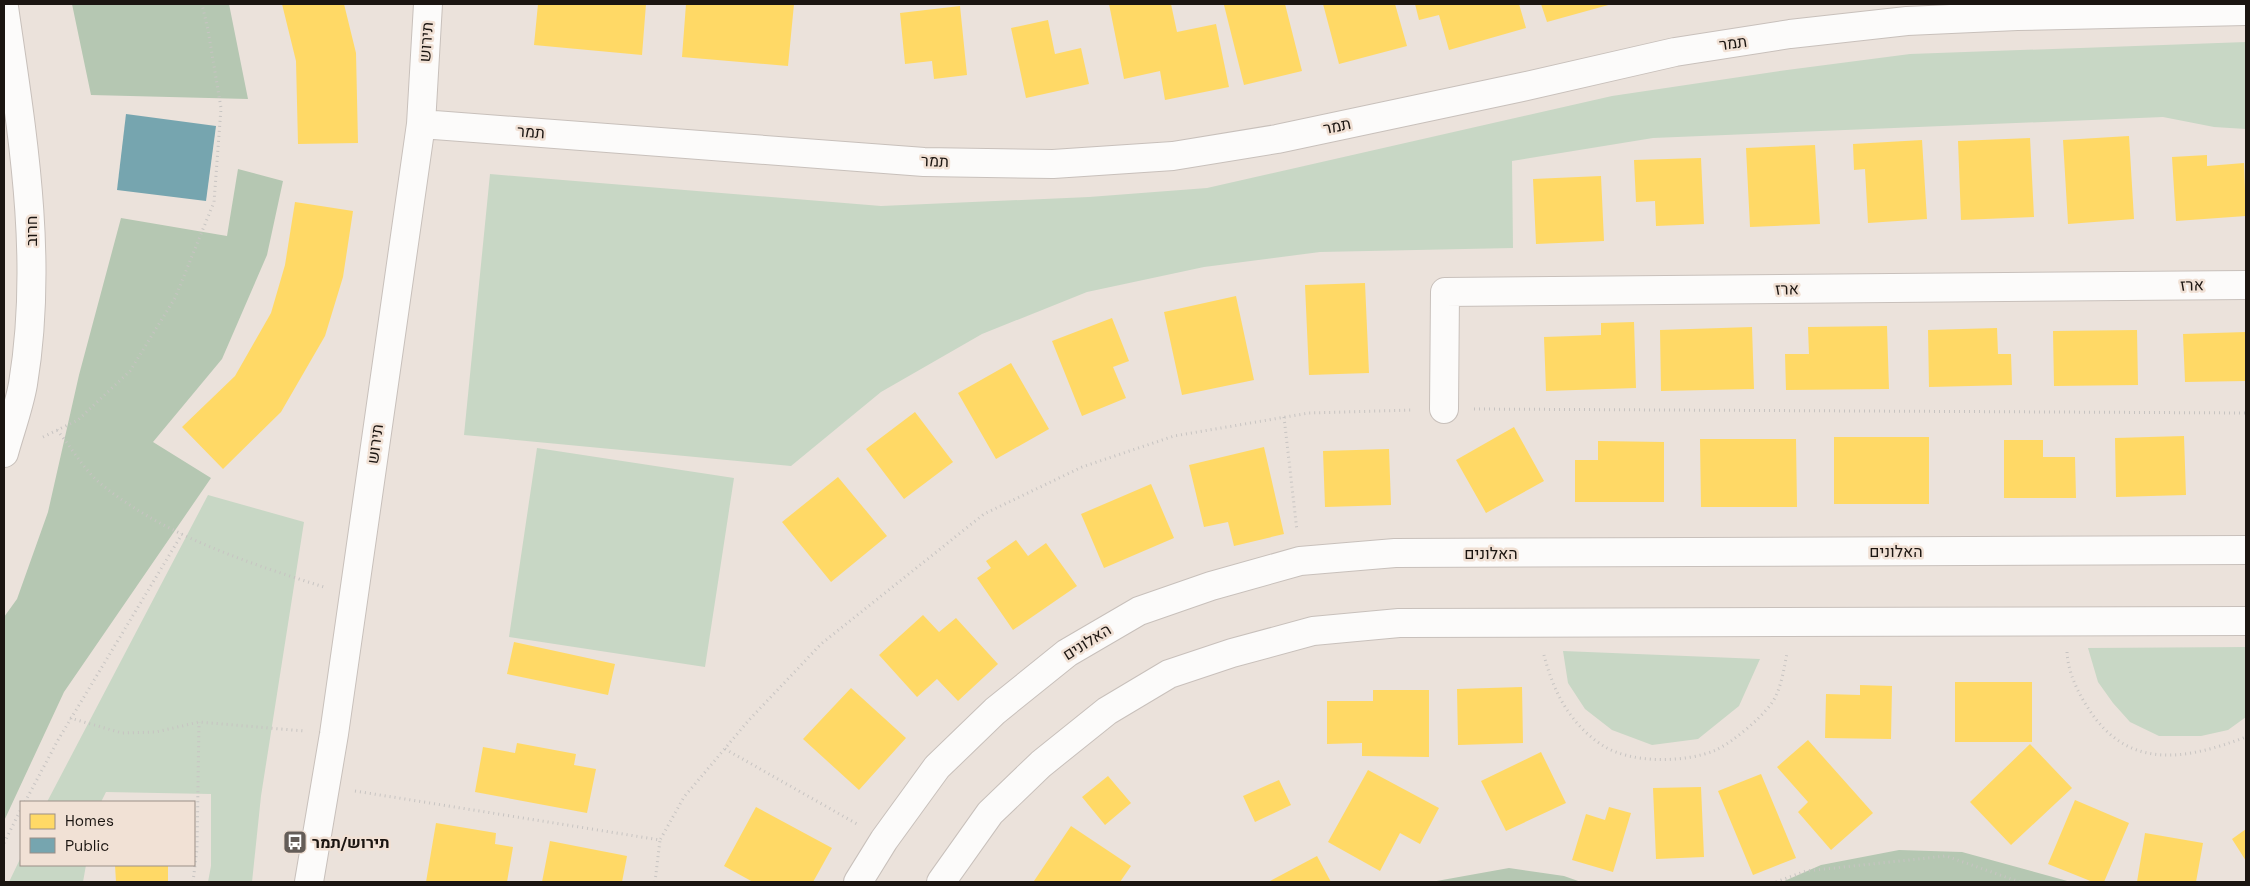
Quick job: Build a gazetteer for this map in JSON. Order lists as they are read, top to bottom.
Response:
{
  "streets": {
    "street": [
      "תירוש",
      "תמר",
      "חרוב",
      "ארז",
      "האלונים"
    ]
  },
  "crossings": [
    ["תירוש", "תמר"]
  ],
  "places": {
    "bus stop": ["תירוש/תמר"]
  },
  "legend": ["Homes", "Public"]
}
